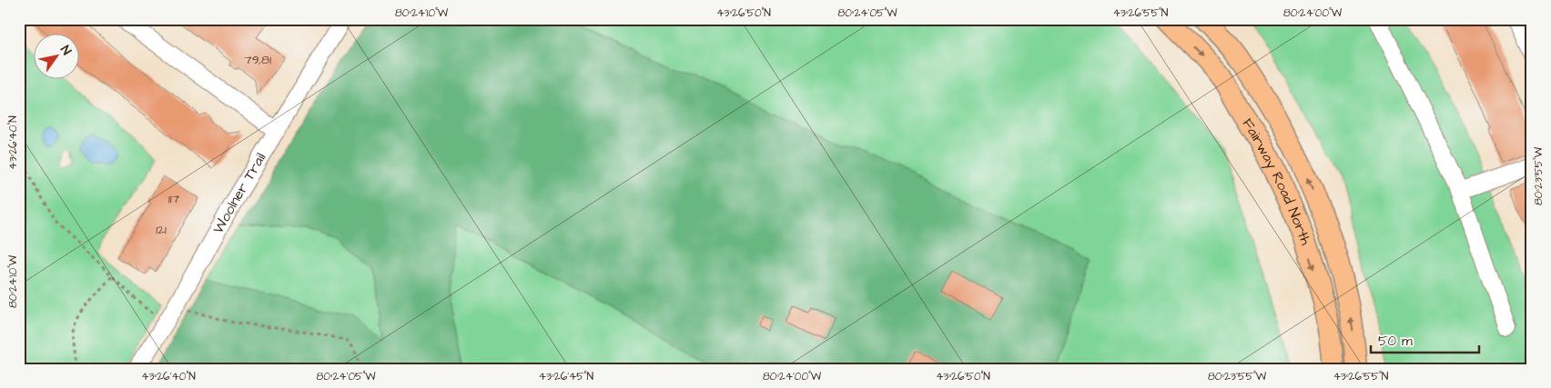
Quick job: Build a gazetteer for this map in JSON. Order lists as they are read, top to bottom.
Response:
{
  "streets": {
    "main road": ["Fairway Road North"],
    "street": ["Woolner Trail"]
  },
  "house_numbers": ["79,81", "117", "121"],
  "scale_bar": "50 m",
  "north": "top right",
  "coordinates": [
    "80°24'10\"W",
    "43°26'50\"N",
    "80°24'05\"W",
    "43°26'55\"N",
    "80°24'00\"W",
    "43°26'40\"N",
    "80°23'55\"W",
    "43°26'45\"N"
  ]
}
